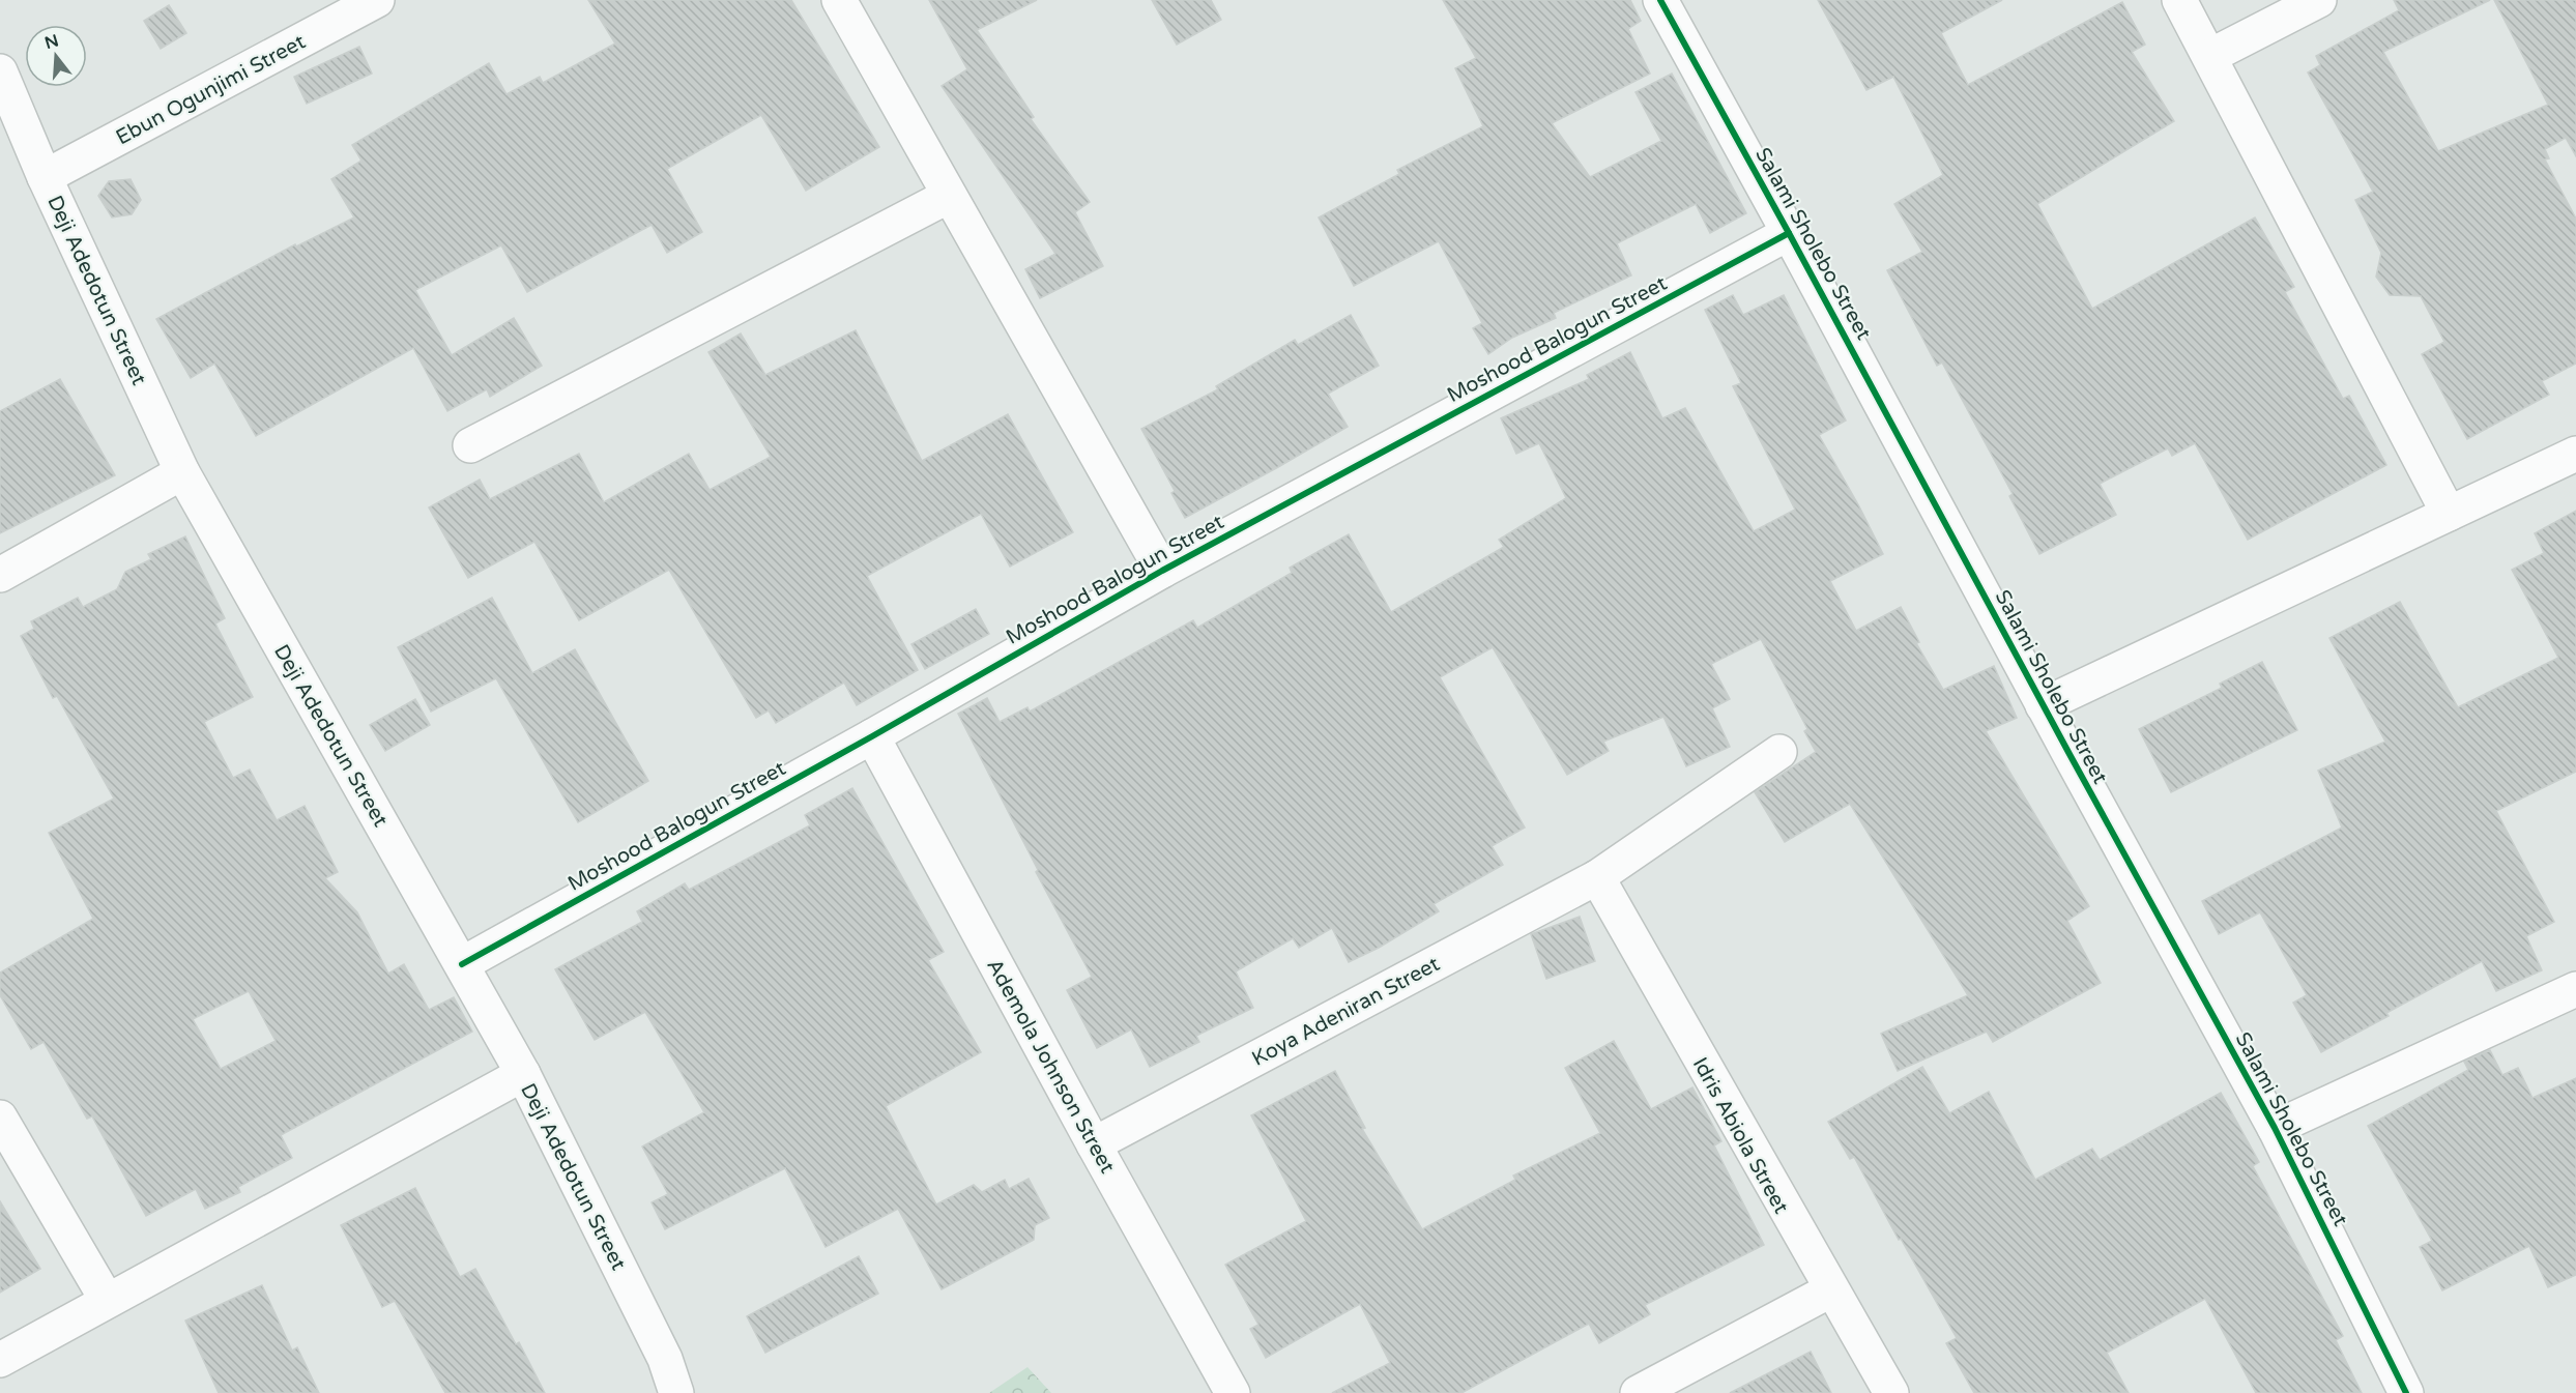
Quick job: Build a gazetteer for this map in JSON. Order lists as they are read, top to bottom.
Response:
{
  "streets": {
    "street": [
      "Ebun Ogunjimi Street",
      "Salami Sholebo Street",
      "Deji Adedotun Street",
      "Moshood Balogun Street",
      "Koya Adeniran Street",
      "Ademola Johnson Street",
      "Idris Abiola Street"
    ]
  },
  "crossings": [
    ["Ebun Ogunjimi Street", "Deji Adedotun Street"],
    ["Salami Sholebo Street", "Moshood Balogun Street"],
    ["Deji Adedotun Street", "Moshood Balogun Street"],
    ["Moshood Balogun Street", "Ademola Johnson Street"],
    ["Koya Adeniran Street", "Ademola Johnson Street"],
    ["Koya Adeniran Street", "Idris Abiola Street"]
  ],
  "north": "top"
}
